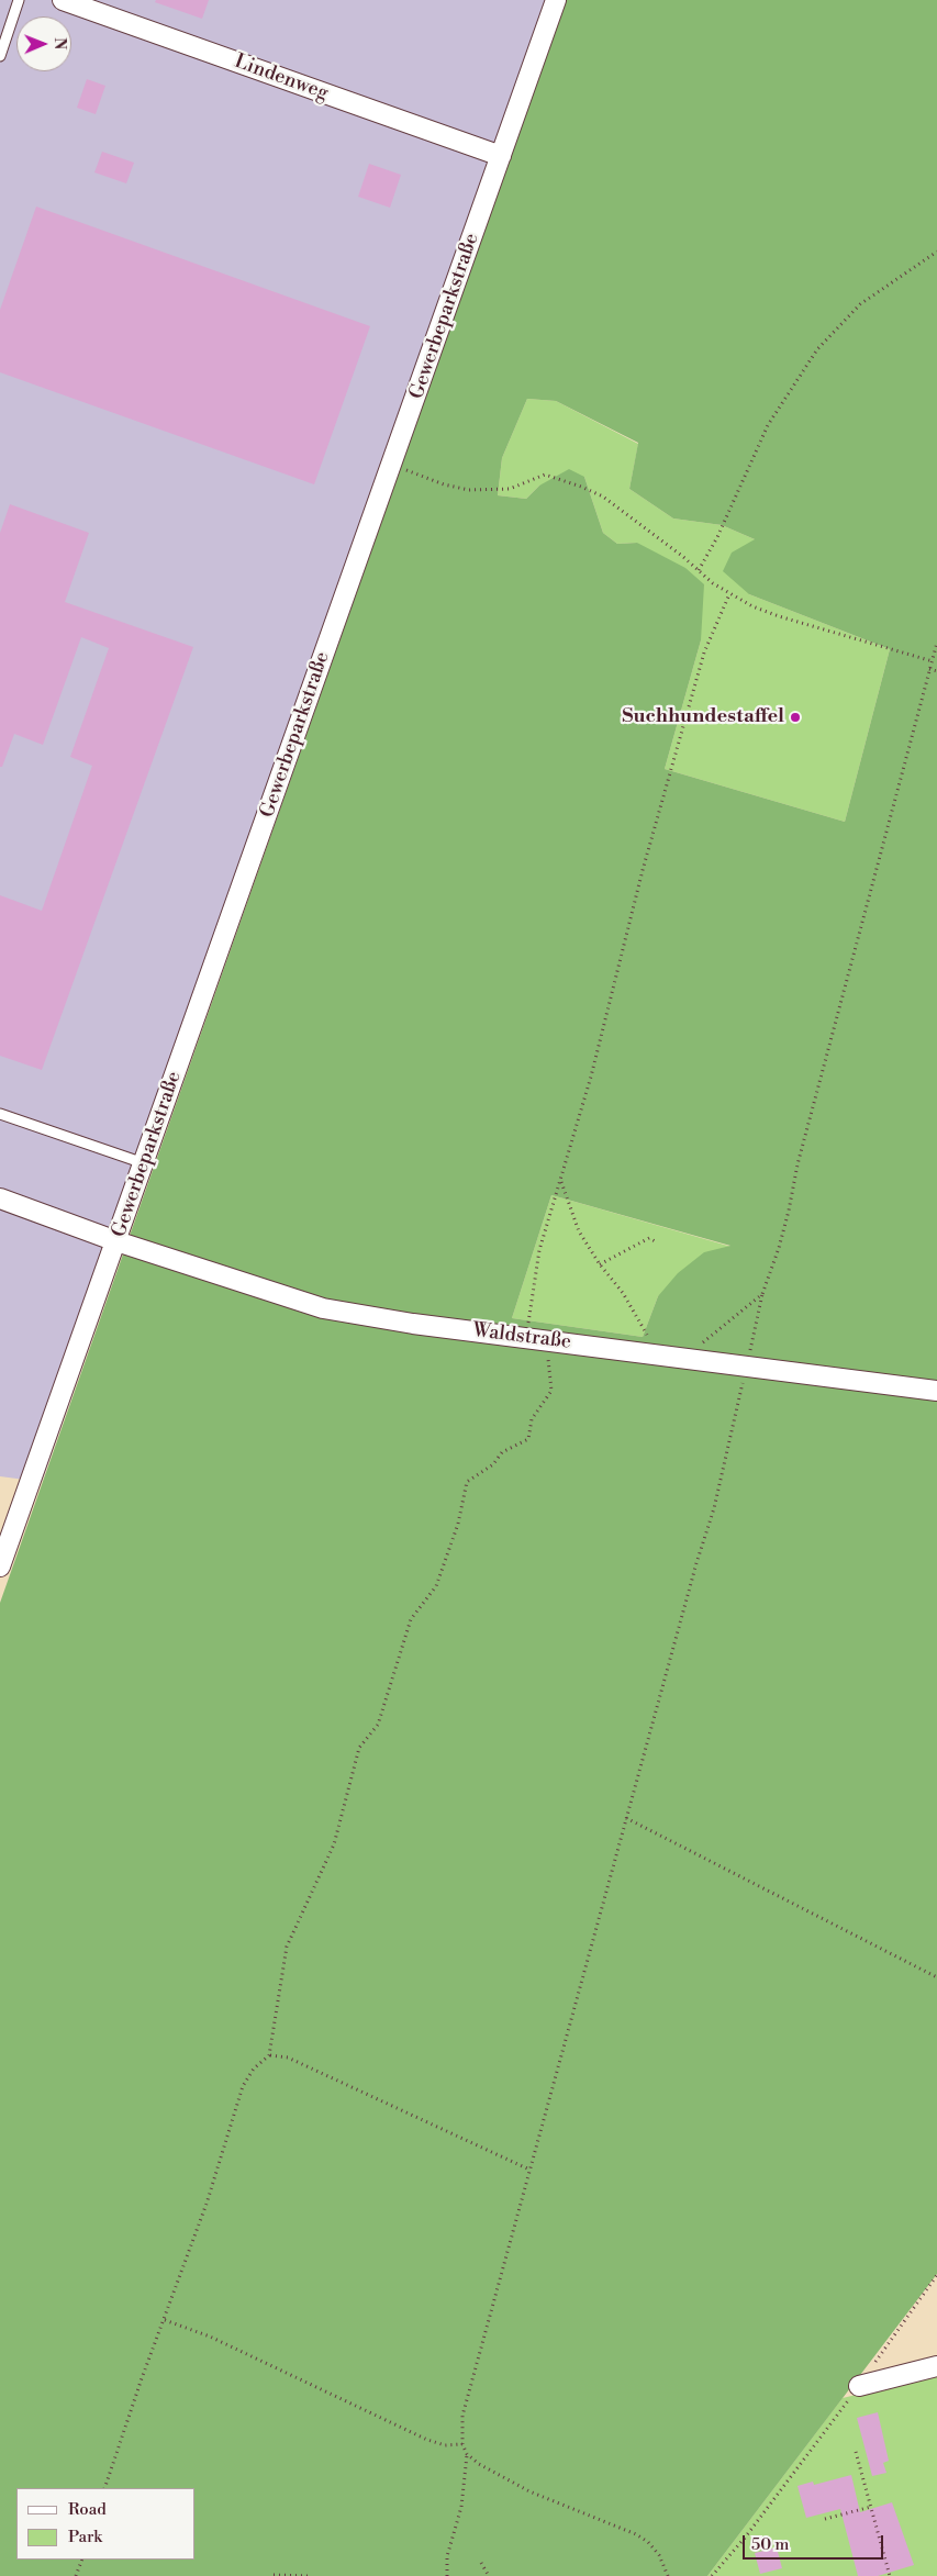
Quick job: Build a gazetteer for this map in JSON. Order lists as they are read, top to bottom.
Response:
{
  "streets": {
    "street": ["Lindenweg", "Gewerbeparkstraße", "Waldstraße"]
  },
  "crossings": [
    ["Lindenweg", "Gewerbeparkstraße"],
    ["Gewerbeparkstraße", "Waldstraße"]
  ],
  "places": ["Suchhundestaffel"],
  "legend": ["Road", "Park"],
  "scale_bar": "50 m",
  "north": "right"
}
